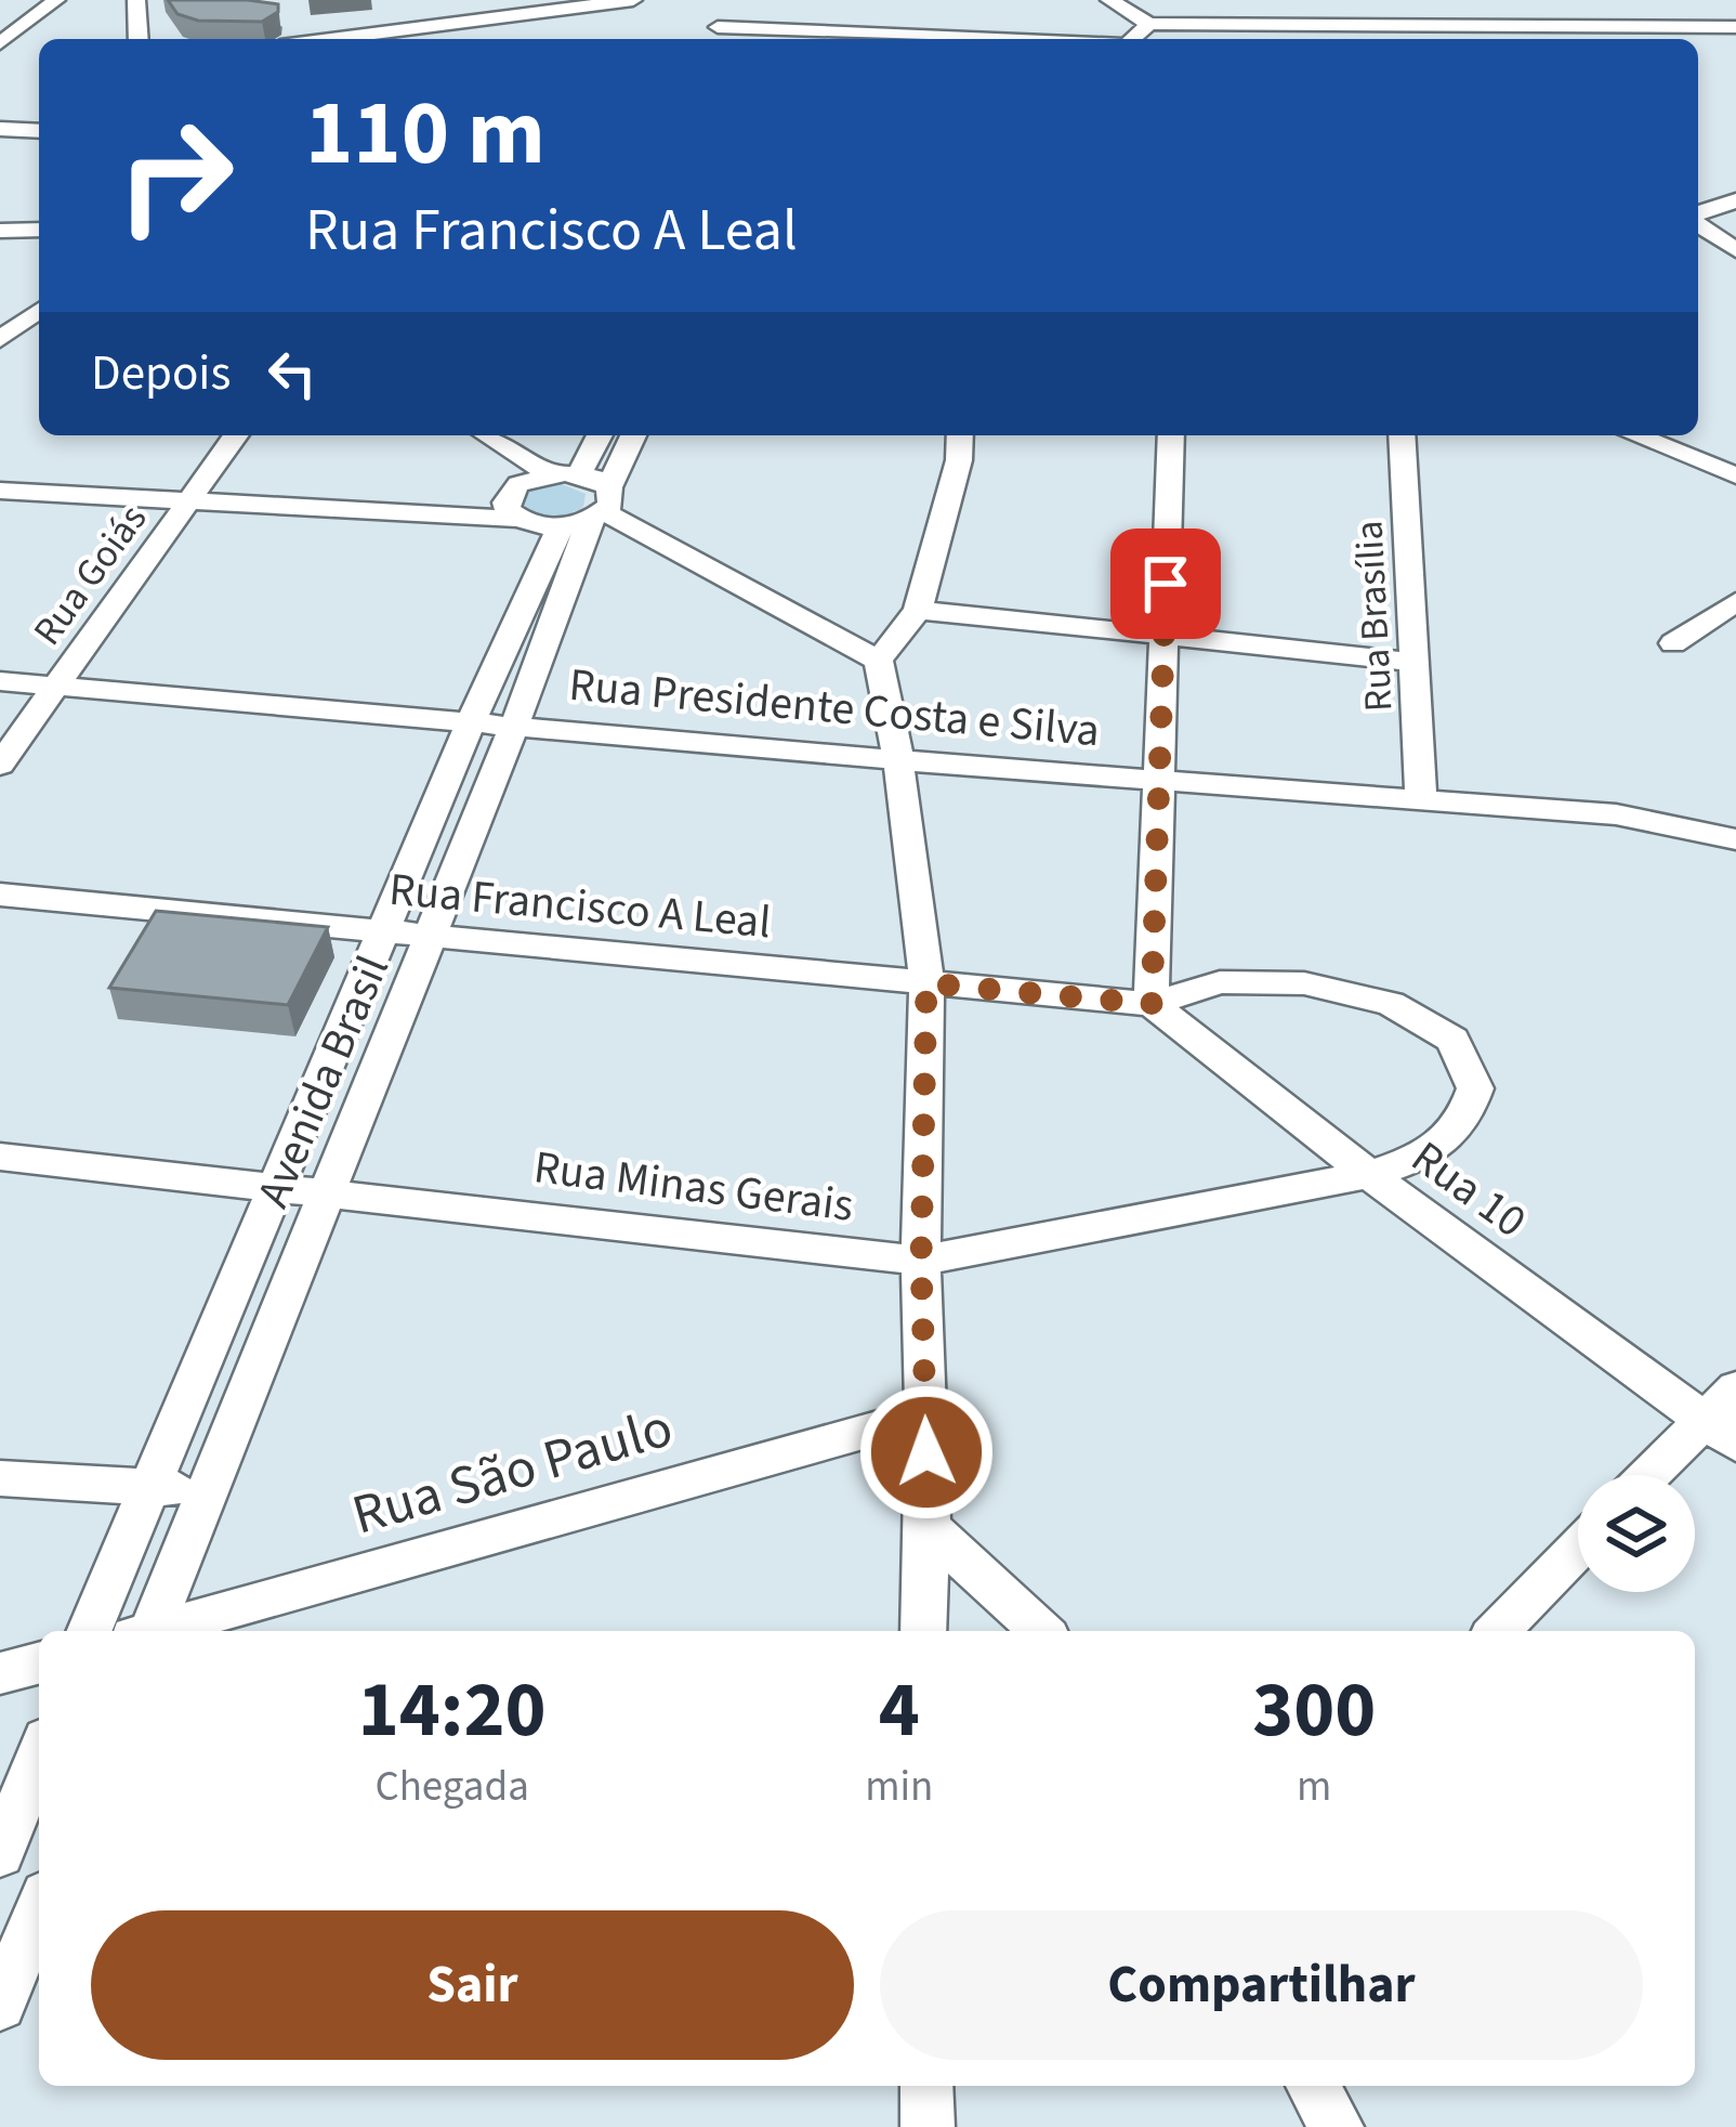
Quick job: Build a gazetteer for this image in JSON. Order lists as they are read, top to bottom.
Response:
{
  "streets": {
    "street": [
      "Rua Goiás",
      "Rua Brasília",
      "Rua Presidente Costa e Silva",
      "Rua Francisco A Leal",
      "Avenida Brasil",
      "Rua Minas Gerais",
      "Rua 10",
      "Rua São Paulo"
    ]
  },
  "crossings": [
    ["Rua Goiás", "Rua Presidente Costa e Silva"],
    ["Rua Brasília", "Rua Presidente Costa e Silva"],
    ["Rua Presidente Costa e Silva", "Avenida Brasil"],
    ["Rua Francisco A Leal", "Avenida Brasil"],
    ["Rua Francisco A Leal", "Rua Minas Gerais"],
    ["Rua Francisco A Leal", "Rua 10"],
    ["Avenida Brasil", "Rua Minas Gerais"],
    ["Rua Minas Gerais", "Rua 10"]
  ],
  "page": {
    "turn": ["110 m", "Rua Francisco A Leal"],
    "then": "Depois",
    "eta": [
      "14:20",
      "Chegada",
      "4",
      "min",
      "300",
      "m"
    ],
    "buttons": ["Sair", "Compartilhar"]
  }
}
